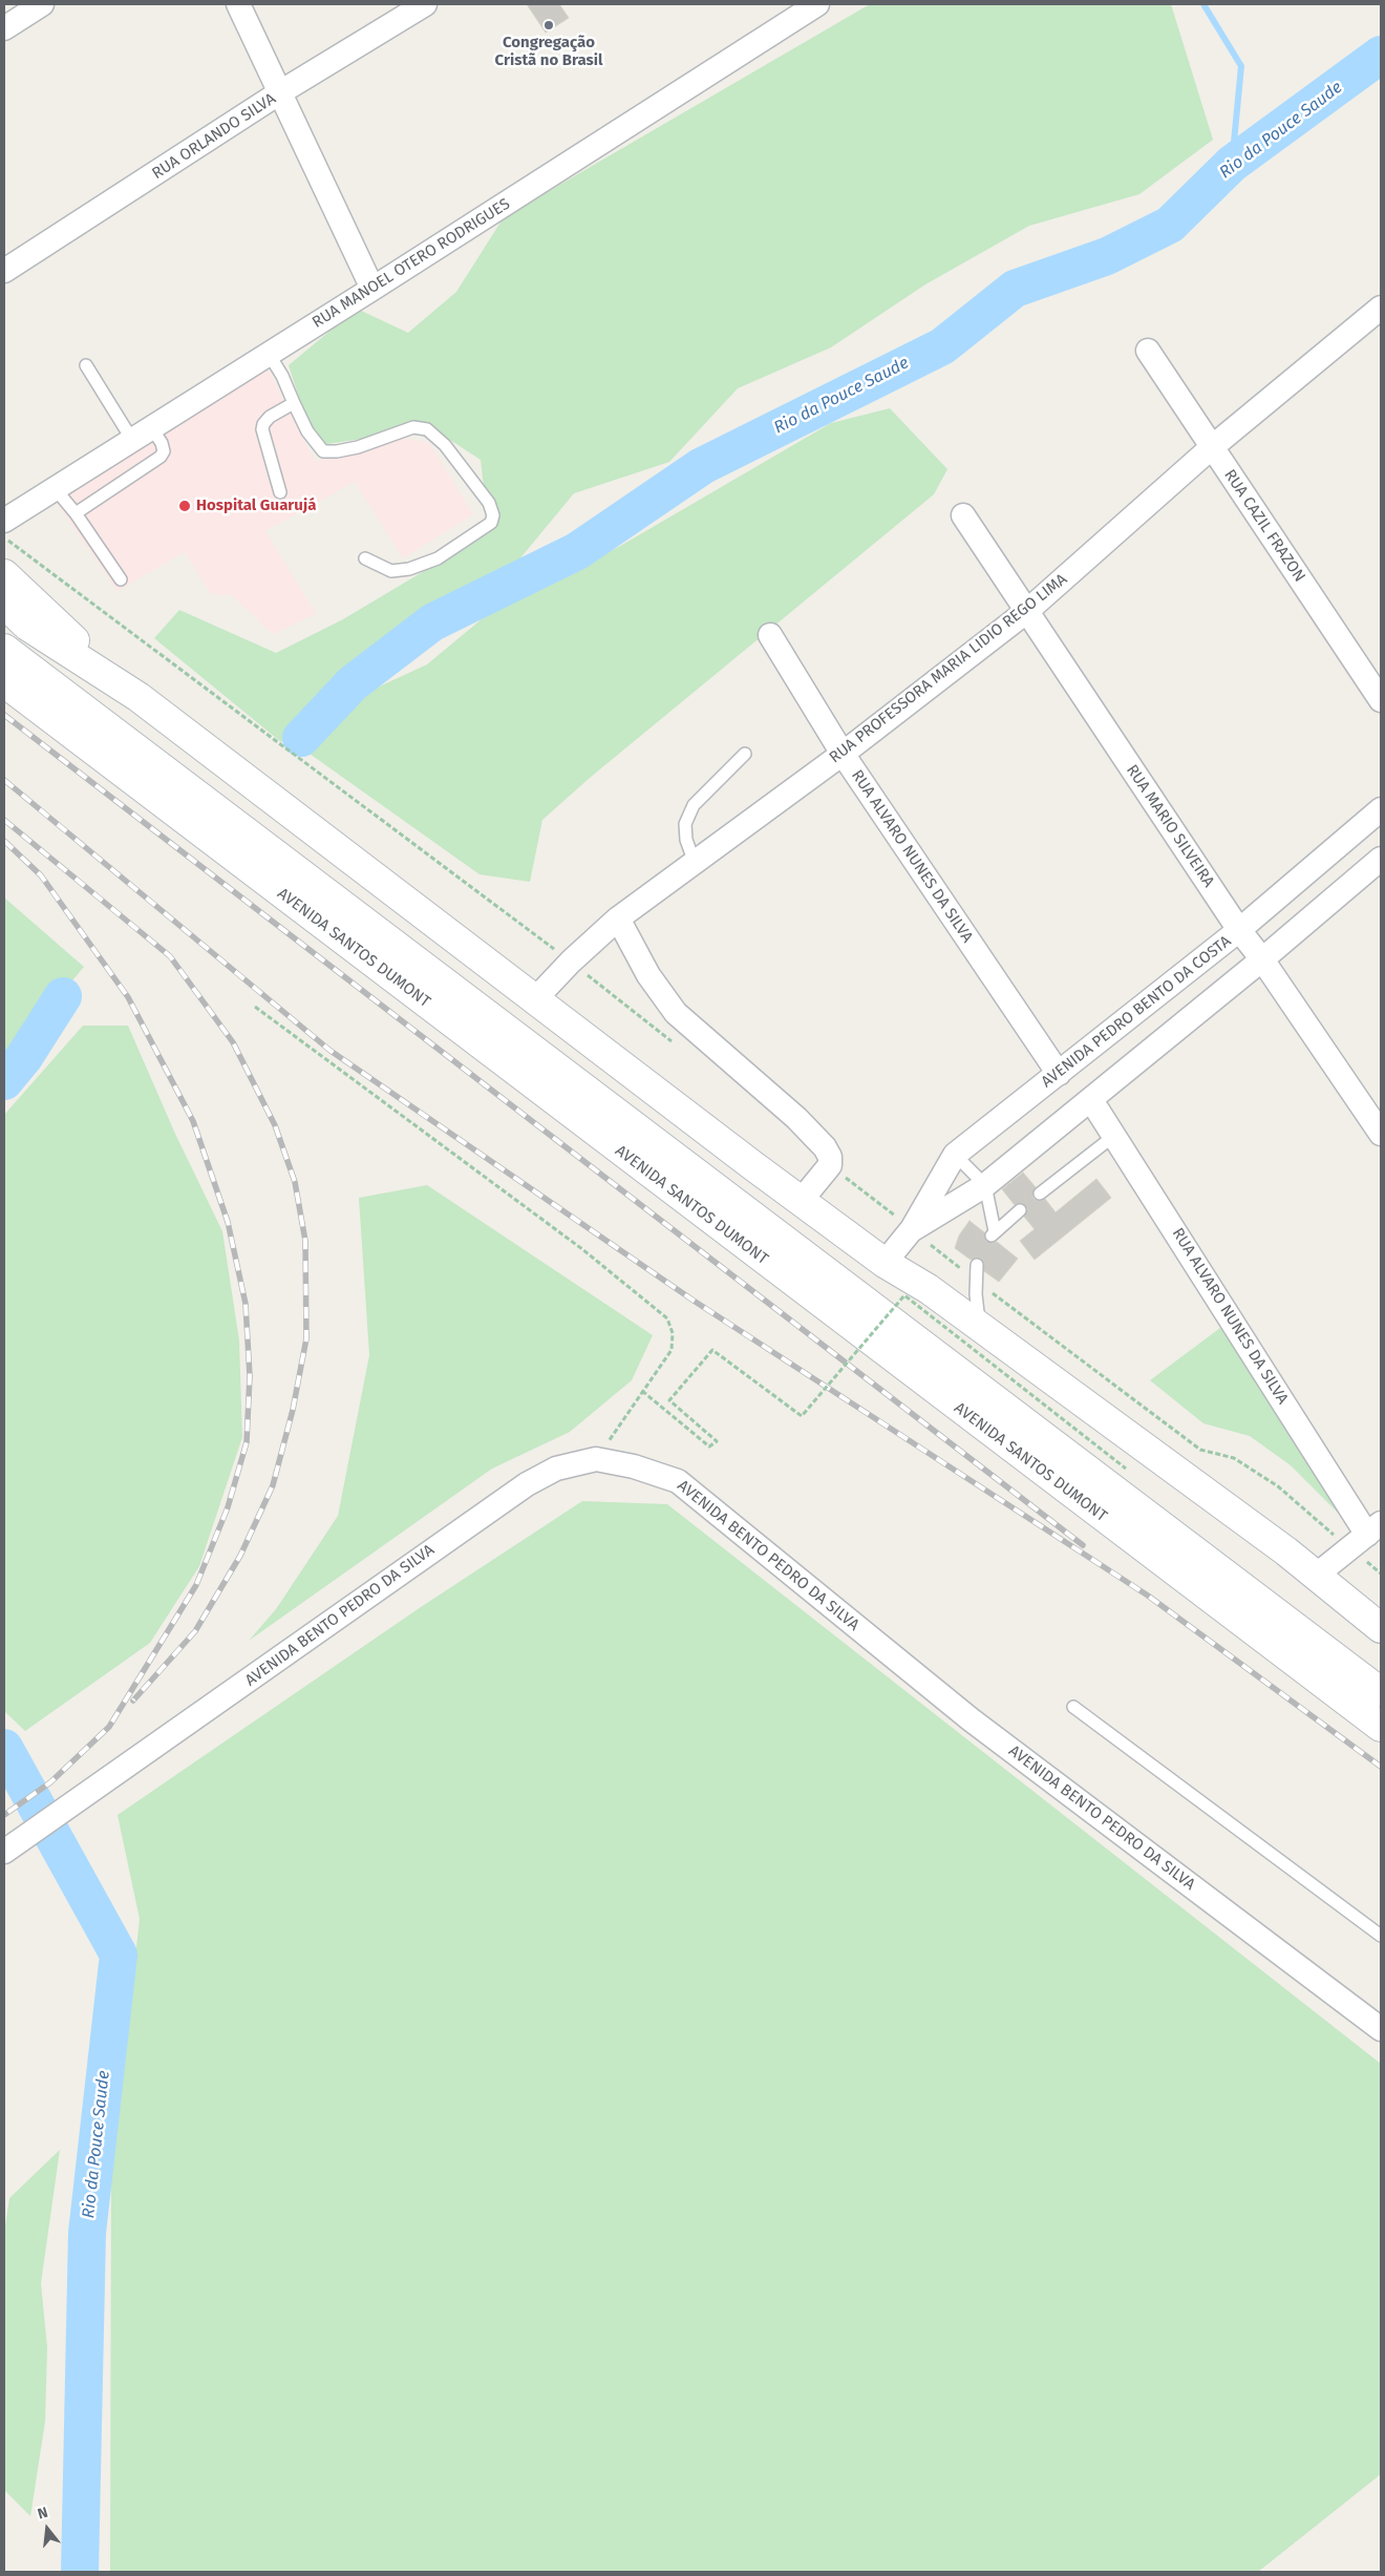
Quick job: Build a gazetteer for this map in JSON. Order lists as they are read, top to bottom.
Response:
{
  "streets": {
    "main road": ["AVENIDA SANTOS DUMONT"],
    "street": [
      "RUA ORLANDO SILVA",
      "RUA MANOEL OTERO RODRIGUES",
      "RUA CAZIL FRAZON",
      "RUA PROFESSORA MARIA LIDIO REGO LIMA",
      "RUA MARIO SILVEIRA",
      "RUA ALVARO NUNES DA SILVA",
      "AVENIDA PEDRO BENTO DA COSTA",
      "AVENIDA BENTO PEDRO DA SILVA"
    ]
  },
  "crossings": [
    ["RUA CAZIL FRAZON", "RUA PROFESSORA MARIA LIDIO REGO LIMA"],
    ["RUA PROFESSORA MARIA LIDIO REGO LIMA", "RUA MARIO SILVEIRA"],
    ["RUA PROFESSORA MARIA LIDIO REGO LIMA", "RUA ALVARO NUNES DA SILVA"],
    ["RUA MARIO SILVEIRA", "AVENIDA PEDRO BENTO DA COSTA"],
    ["RUA ALVARO NUNES DA SILVA", "AVENIDA PEDRO BENTO DA COSTA"]
  ],
  "water": ["Rio da Pouce Saude"],
  "places": ["Congregação Cristã no Brasil", "Hospital Guarujá"],
  "north": "top"
}
